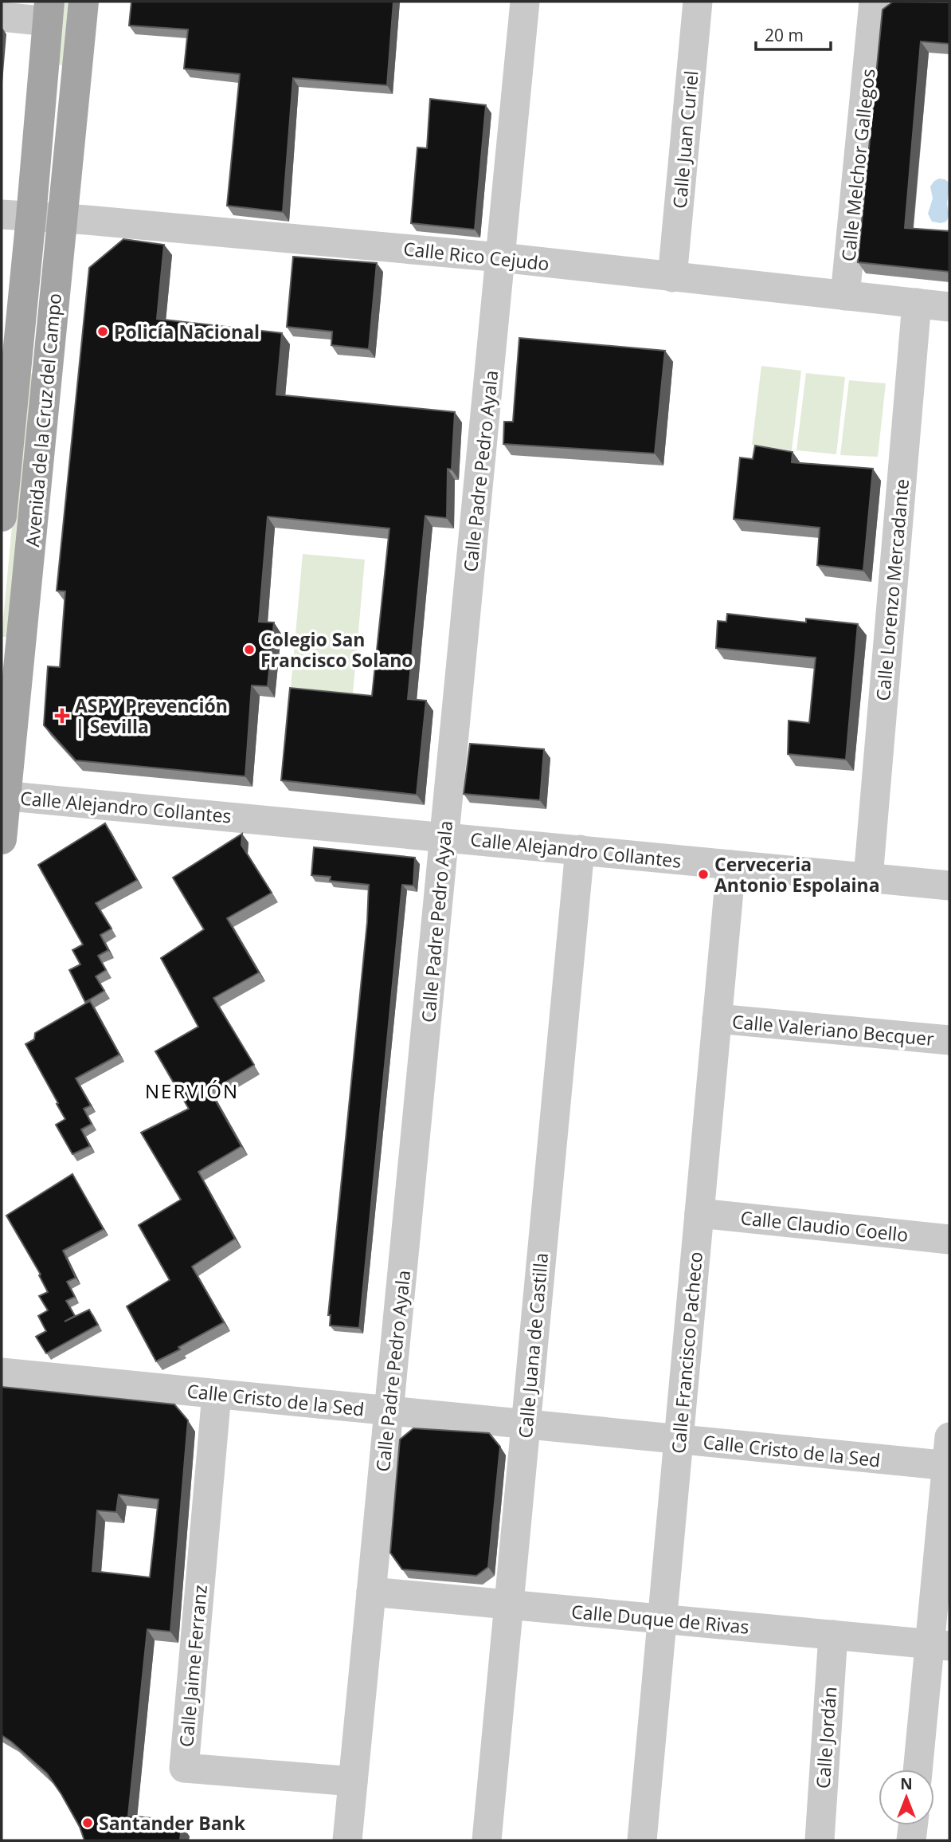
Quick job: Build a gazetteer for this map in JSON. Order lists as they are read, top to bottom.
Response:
{
  "streets": {
    "main road": ["Avenida de la Cruz del Campo"],
    "street": [
      "Calle Juan Curiel",
      "Calle Melchor Gallegos",
      "Calle Rico Cejudo",
      "Calle Padre Pedro Ayala",
      "Calle Lorenzo Mercadante",
      "Calle Alejandro Collantes",
      "Calle Valeriano Becquer",
      "Calle Claudio Coello",
      "Calle Juana de Castilla",
      "Calle Francisco Pacheco",
      "Calle Cristo de la Sed",
      "Calle Duque de Rivas",
      "Calle Jaime Ferranz",
      "Calle Jordán"
    ]
  },
  "crossings": [
    ["Calle Juan Curiel", "Calle Rico Cejudo"],
    ["Calle Melchor Gallegos", "Calle Rico Cejudo"],
    ["Calle Rico Cejudo", "Avenida de la Cruz del Campo"],
    ["Calle Rico Cejudo", "Calle Padre Pedro Ayala"],
    ["Calle Rico Cejudo", "Calle Lorenzo Mercadante"],
    ["Avenida de la Cruz del Campo", "Calle Alejandro Collantes"],
    ["Calle Padre Pedro Ayala", "Calle Alejandro Collantes"],
    ["Calle Padre Pedro Ayala", "Calle Cristo de la Sed"],
    ["Calle Padre Pedro Ayala", "Calle Duque de Rivas"],
    ["Calle Padre Pedro Ayala", "Calle Jaime Ferranz"],
    ["Calle Lorenzo Mercadante", "Calle Alejandro Collantes"],
    ["Calle Alejandro Collantes", "Calle Juana de Castilla"],
    ["Calle Alejandro Collantes", "Calle Francisco Pacheco"],
    ["Calle Valeriano Becquer", "Calle Francisco Pacheco"],
    ["Calle Claudio Coello", "Calle Francisco Pacheco"],
    ["Calle Juana de Castilla", "Calle Cristo de la Sed"],
    ["Calle Juana de Castilla", "Calle Duque de Rivas"],
    ["Calle Francisco Pacheco", "Calle Cristo de la Sed"],
    ["Calle Francisco Pacheco", "Calle Duque de Rivas"],
    ["Calle Cristo de la Sed", "Calle Jaime Ferranz"],
    ["Calle Duque de Rivas", "Calle Jordán"]
  ],
  "districts": ["NERVIÓN"],
  "places": {
    "other": [
      "Policía Nacional",
      "Colegio San Francisco Solano",
      "Cerveceria Antonio Espolaina",
      "Santander Bank"
    ],
    "health": ["ASPY Prevención | Sevilla"]
  },
  "scale_bar": "20 m",
  "north": "top"
}
